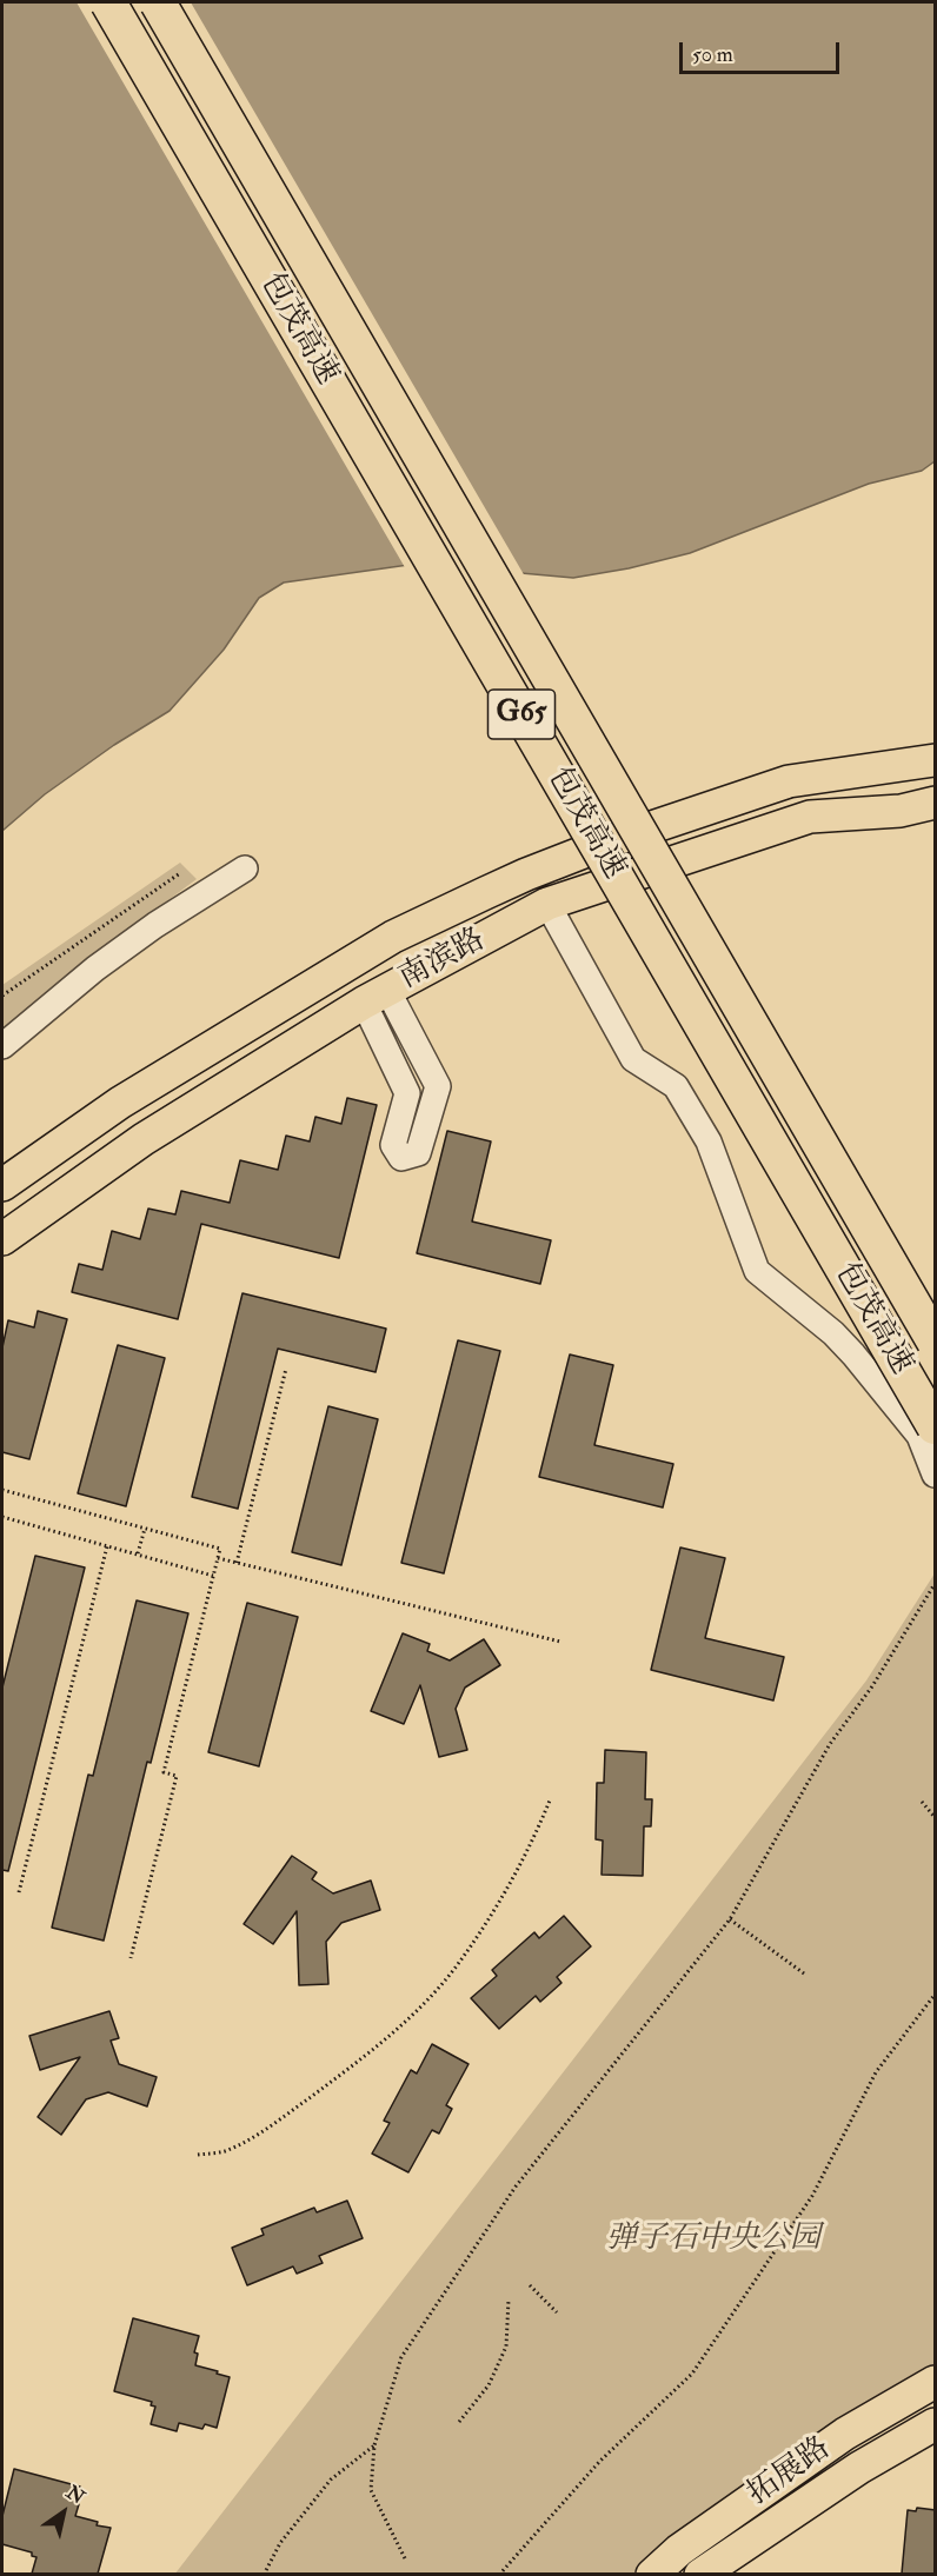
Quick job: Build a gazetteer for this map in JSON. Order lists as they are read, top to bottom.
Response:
{
  "streets": {
    "highway": ["包茂高速", "G65"],
    "main road": ["南滨路", "拓展路"]
  },
  "parks": ["弹子石中央公园"],
  "scale_bar": "50 m",
  "north": "top right"
}
